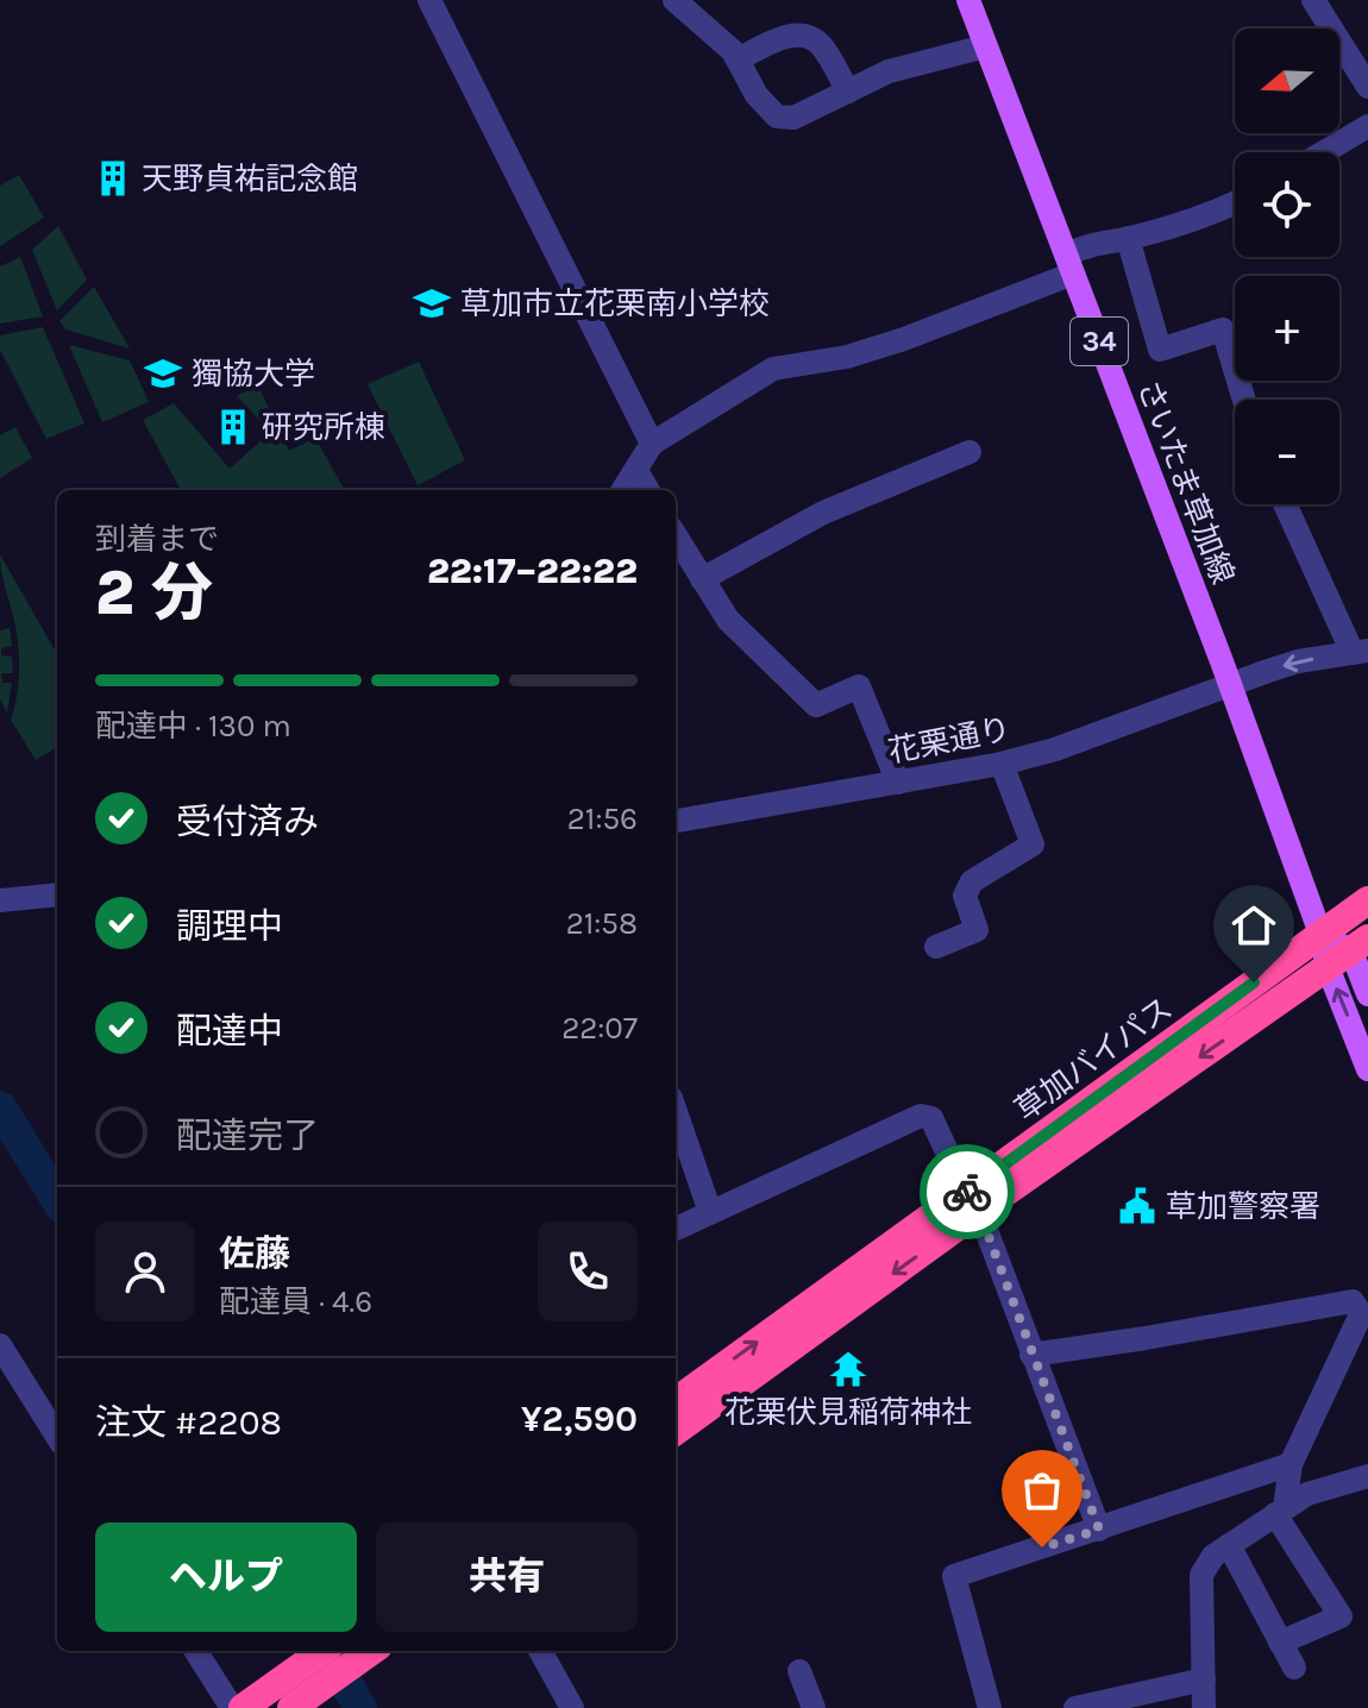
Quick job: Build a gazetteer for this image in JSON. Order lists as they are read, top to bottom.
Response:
{
  "streets": {
    "highway": ["草加バイパス"],
    "main road": ["34", "さいたま草加線"],
    "street": ["花栗通り"]
  },
  "crossings": [
    ["さいたま草加線", "花栗通り"],
    ["さいたま草加線", "草加バイパス"]
  ],
  "places": {
    "building": ["天野貞祐記念館", "研究所棟"],
    "school or university": ["草加市立花栗南小学校", "獨協大学"],
    "public building": ["草加警察署"],
    "temple": ["花栗伏見稲荷神社"]
  },
  "north": "left",
  "page": {
    "map_buttons": ["+", "−"],
    "heading": ["2 分", "到着まで", "22:17–22:22"],
    "panel": [
      "佐藤",
      "配達員 · 4.6",
      "注文 #2208",
      "¥2,590"
    ],
    "bar": "配達中 · 130 m",
    "list": [
      ["受付済み", "21:56"],
      ["調理中", "21:58"],
      ["配達中", "22:07"],
      "配達完了"
    ],
    "buttons": ["ヘルプ", "共有"]
  }
}
